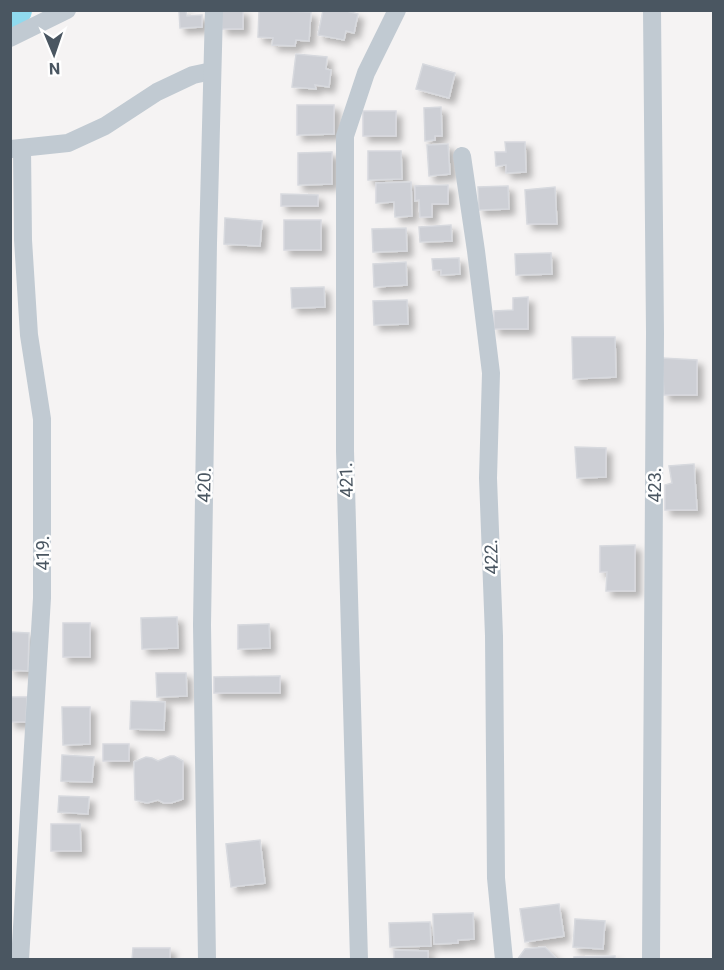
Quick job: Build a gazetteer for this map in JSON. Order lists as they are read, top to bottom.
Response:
{
  "streets": {
    "street": [
      "421.",
      "420.",
      "423.",
      "419.",
      "422."
    ]
  },
  "north": "bottom"
}
